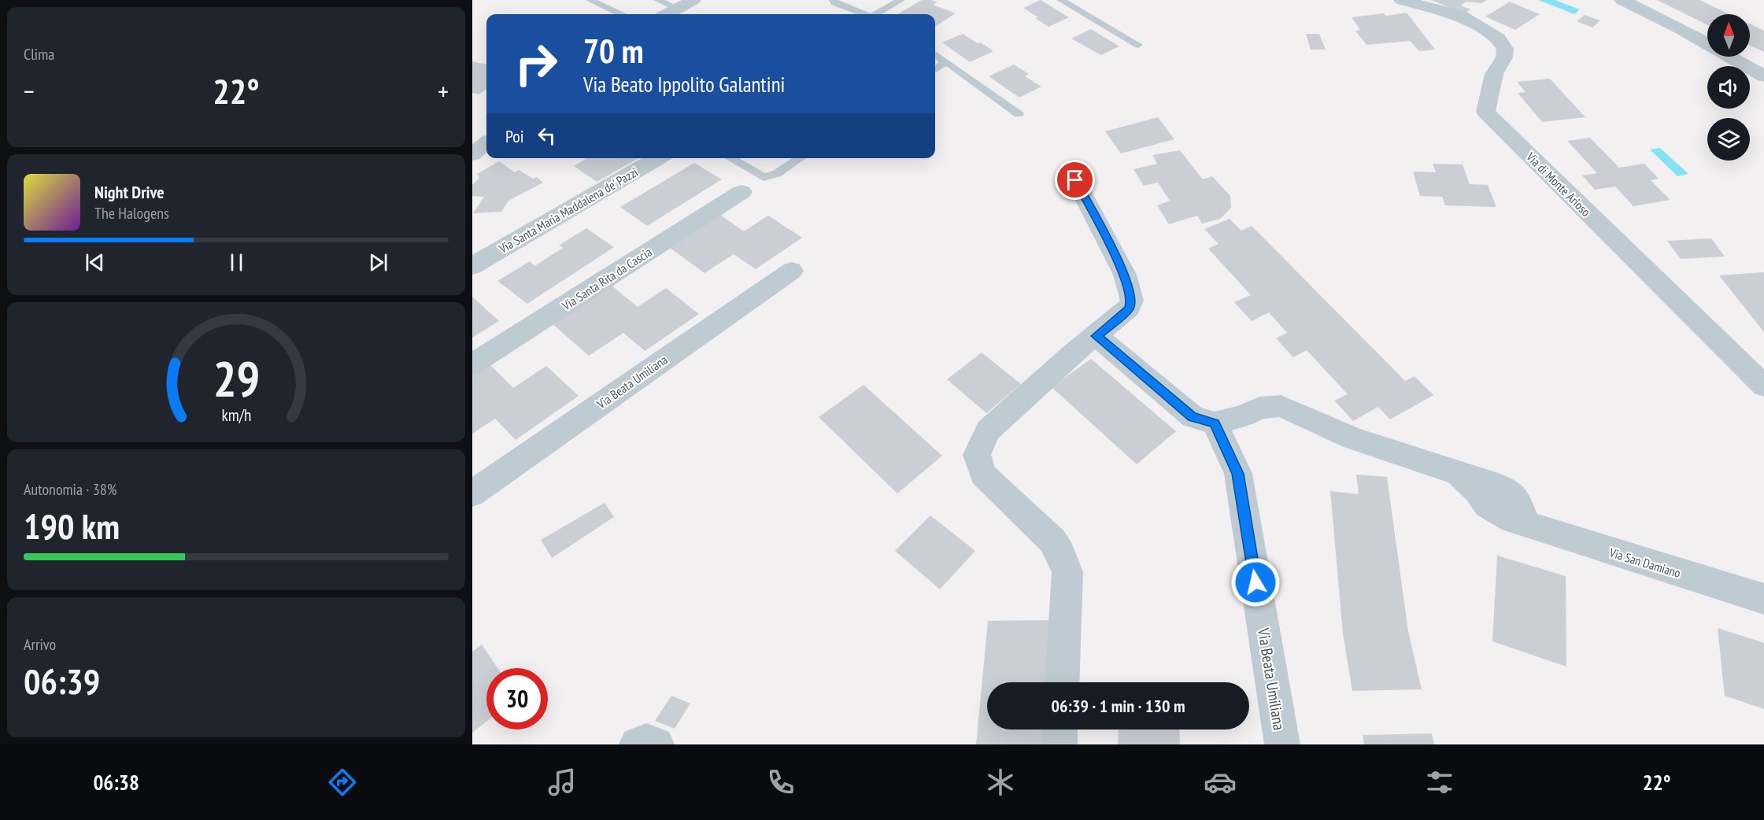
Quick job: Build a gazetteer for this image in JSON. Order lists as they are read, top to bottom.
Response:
{
  "streets": {
    "street": [
      "Via di Monte Arioso",
      "Via Santa Maria Maddalena de' Pazzi",
      "Via Santa Rita da Cascia",
      "Via Beata Umiliana",
      "Via San Damiano"
    ]
  },
  "crossings": [
    ["Via Beata Umiliana", "Via San Damiano"]
  ],
  "north": "top",
  "page": {
    "tile": [
      "Clima",
      ["Autonomia · 38%", "190 km"],
      ["Arrivo", "06:39"]
    ],
    "turn": ["70 m", "Via Beato Ippolito Galantini"],
    "heat": ["−", "22°", "+"],
    "then": "Poi",
    "song": ["Night Drive", "The Halogens"],
    "limit": "30",
    "trip": "06:39 · 1 min · 130 m",
    "tabs": ["06:38", "22°"],
    "gauge": ["29", "km/h"]
  }
}
